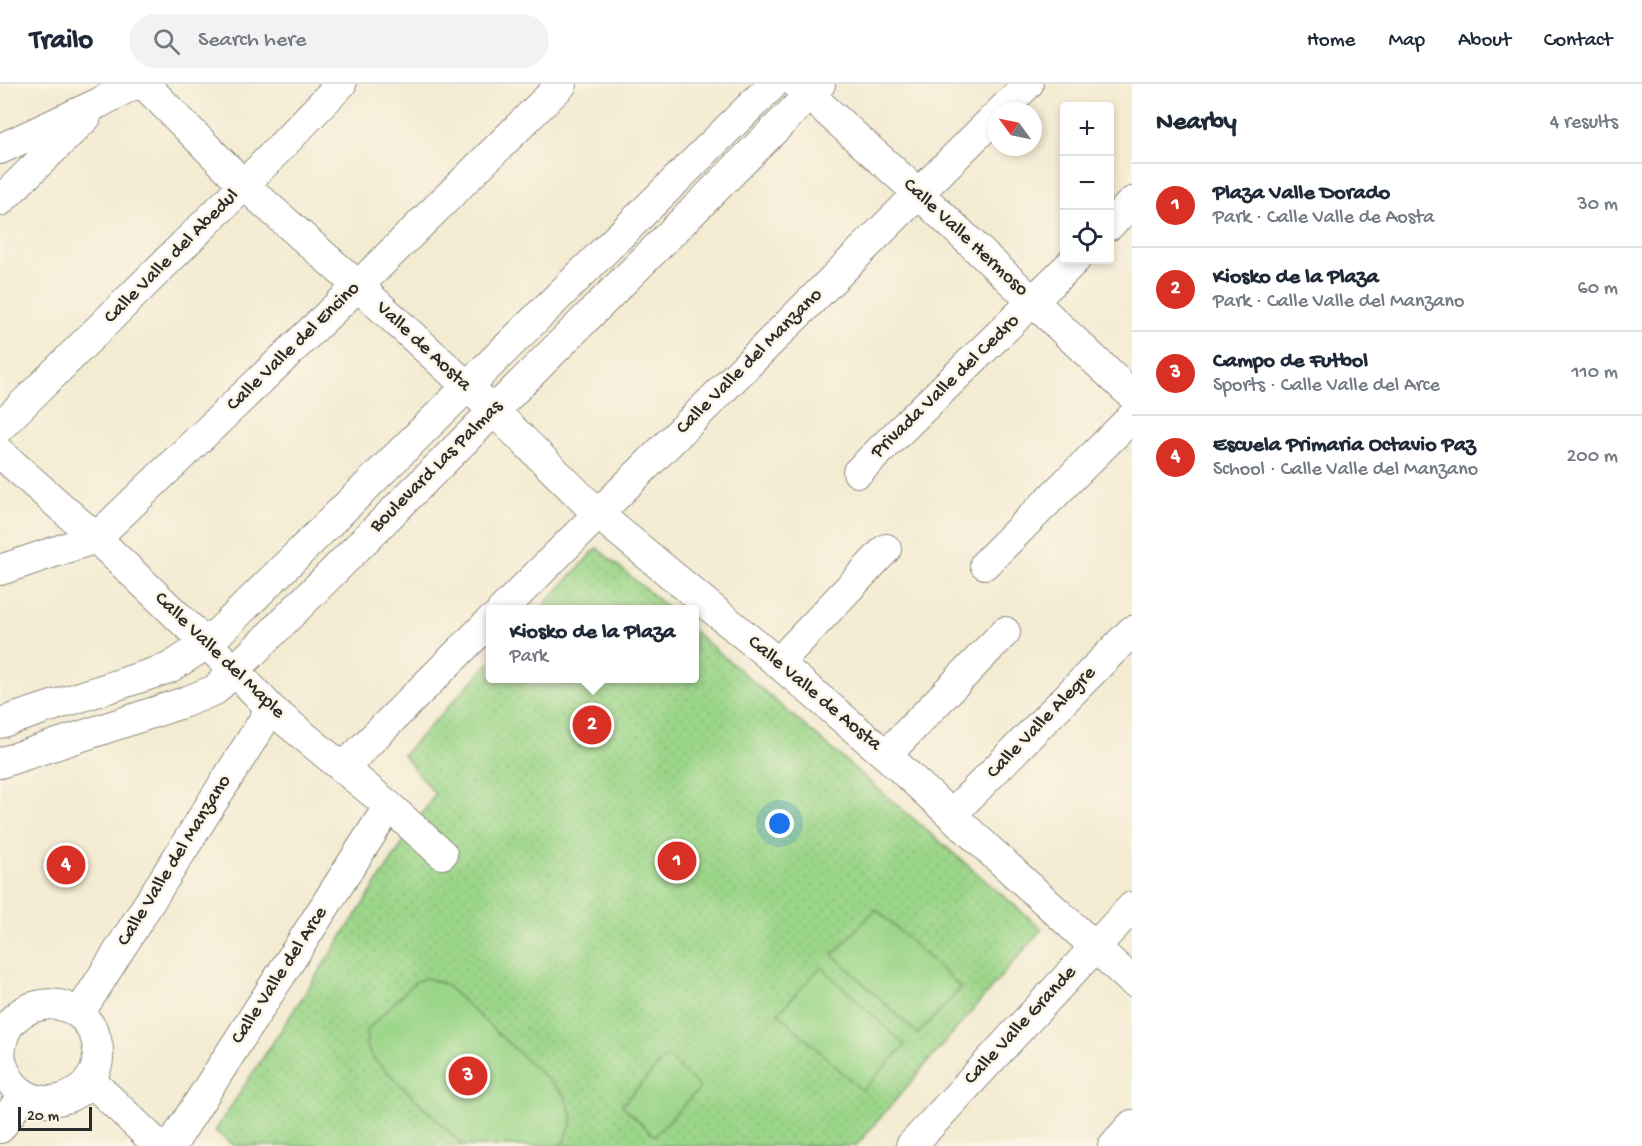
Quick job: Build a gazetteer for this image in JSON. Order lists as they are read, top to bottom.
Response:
{
  "streets": {
    "street": [
      "Calle Valle Hermoso",
      "Calle Valle del Abedul",
      "Calle Valle del Encino",
      "Valle de Aosta",
      "Calle Valle del Manzano",
      "Privada Valle del Cedro",
      "Boulevard Las Palmas",
      "Calle Valle del Maple",
      "Calle Valle de Aosta",
      "Calle Valle Alegre",
      "Calle Valle del Arce",
      "Calle Valle Grande"
    ]
  },
  "crossings": [
    ["Calle Valle Hermoso", "Calle Valle del Manzano"],
    ["Calle Valle Hermoso", "Privada Valle del Cedro"],
    ["Calle Valle Hermoso", "Boulevard Las Palmas"],
    ["Calle Valle del Abedul", "Valle de Aosta"],
    ["Calle Valle del Encino", "Valle de Aosta"],
    ["Calle Valle del Encino", "Calle Valle del Maple"],
    ["Valle de Aosta", "Boulevard Las Palmas"],
    ["Valle de Aosta", "Calle Valle de Aosta"],
    ["Calle Valle del Manzano", "Calle Valle del Maple"],
    ["Calle Valle del Manzano", "Calle Valle de Aosta"],
    ["Boulevard Las Palmas", "Calle Valle del Maple"],
    ["Boulevard Las Palmas", "Calle Valle de Aosta"],
    ["Calle Valle del Maple", "Calle Valle del Arce"],
    ["Calle Valle de Aosta", "Calle Valle Alegre"],
    ["Calle Valle de Aosta", "Calle Valle Grande"]
  ],
  "scale_bar": "20 m",
  "north": "top left",
  "page": {
    "header": "Trailo",
    "search": "Search here",
    "nav": [
      "Home",
      "Map",
      "About",
      "Contact"
    ],
    "heading": ["Nearby", "4 results"],
    "map_buttons": ["+", "−"],
    "list": [
      {
        "mark": "1",
        "name": "Plaza Valle Dorado",
        "note": "Park · Calle Valle de Aosta",
        "value": "30 m"
      },
      {
        "mark": "2",
        "name": "Kiosko de la Plaza",
        "note": "Park · Calle Valle del Manzano",
        "value": "60 m"
      },
      {
        "mark": "3",
        "name": "Campo de Futbol",
        "note": "Sports · Calle Valle del Arce",
        "value": "110 m"
      },
      {
        "mark": "4",
        "name": "Escuela Primaria Octavio Paz",
        "note": "School · Calle Valle del Manzano",
        "value": "200 m"
      }
    ],
    "popup": ["Kiosko de la Plaza", "Park"],
    "pins": [
      "2",
      "1",
      "4",
      "3"
    ],
    "scale": "20 m"
  }
}
